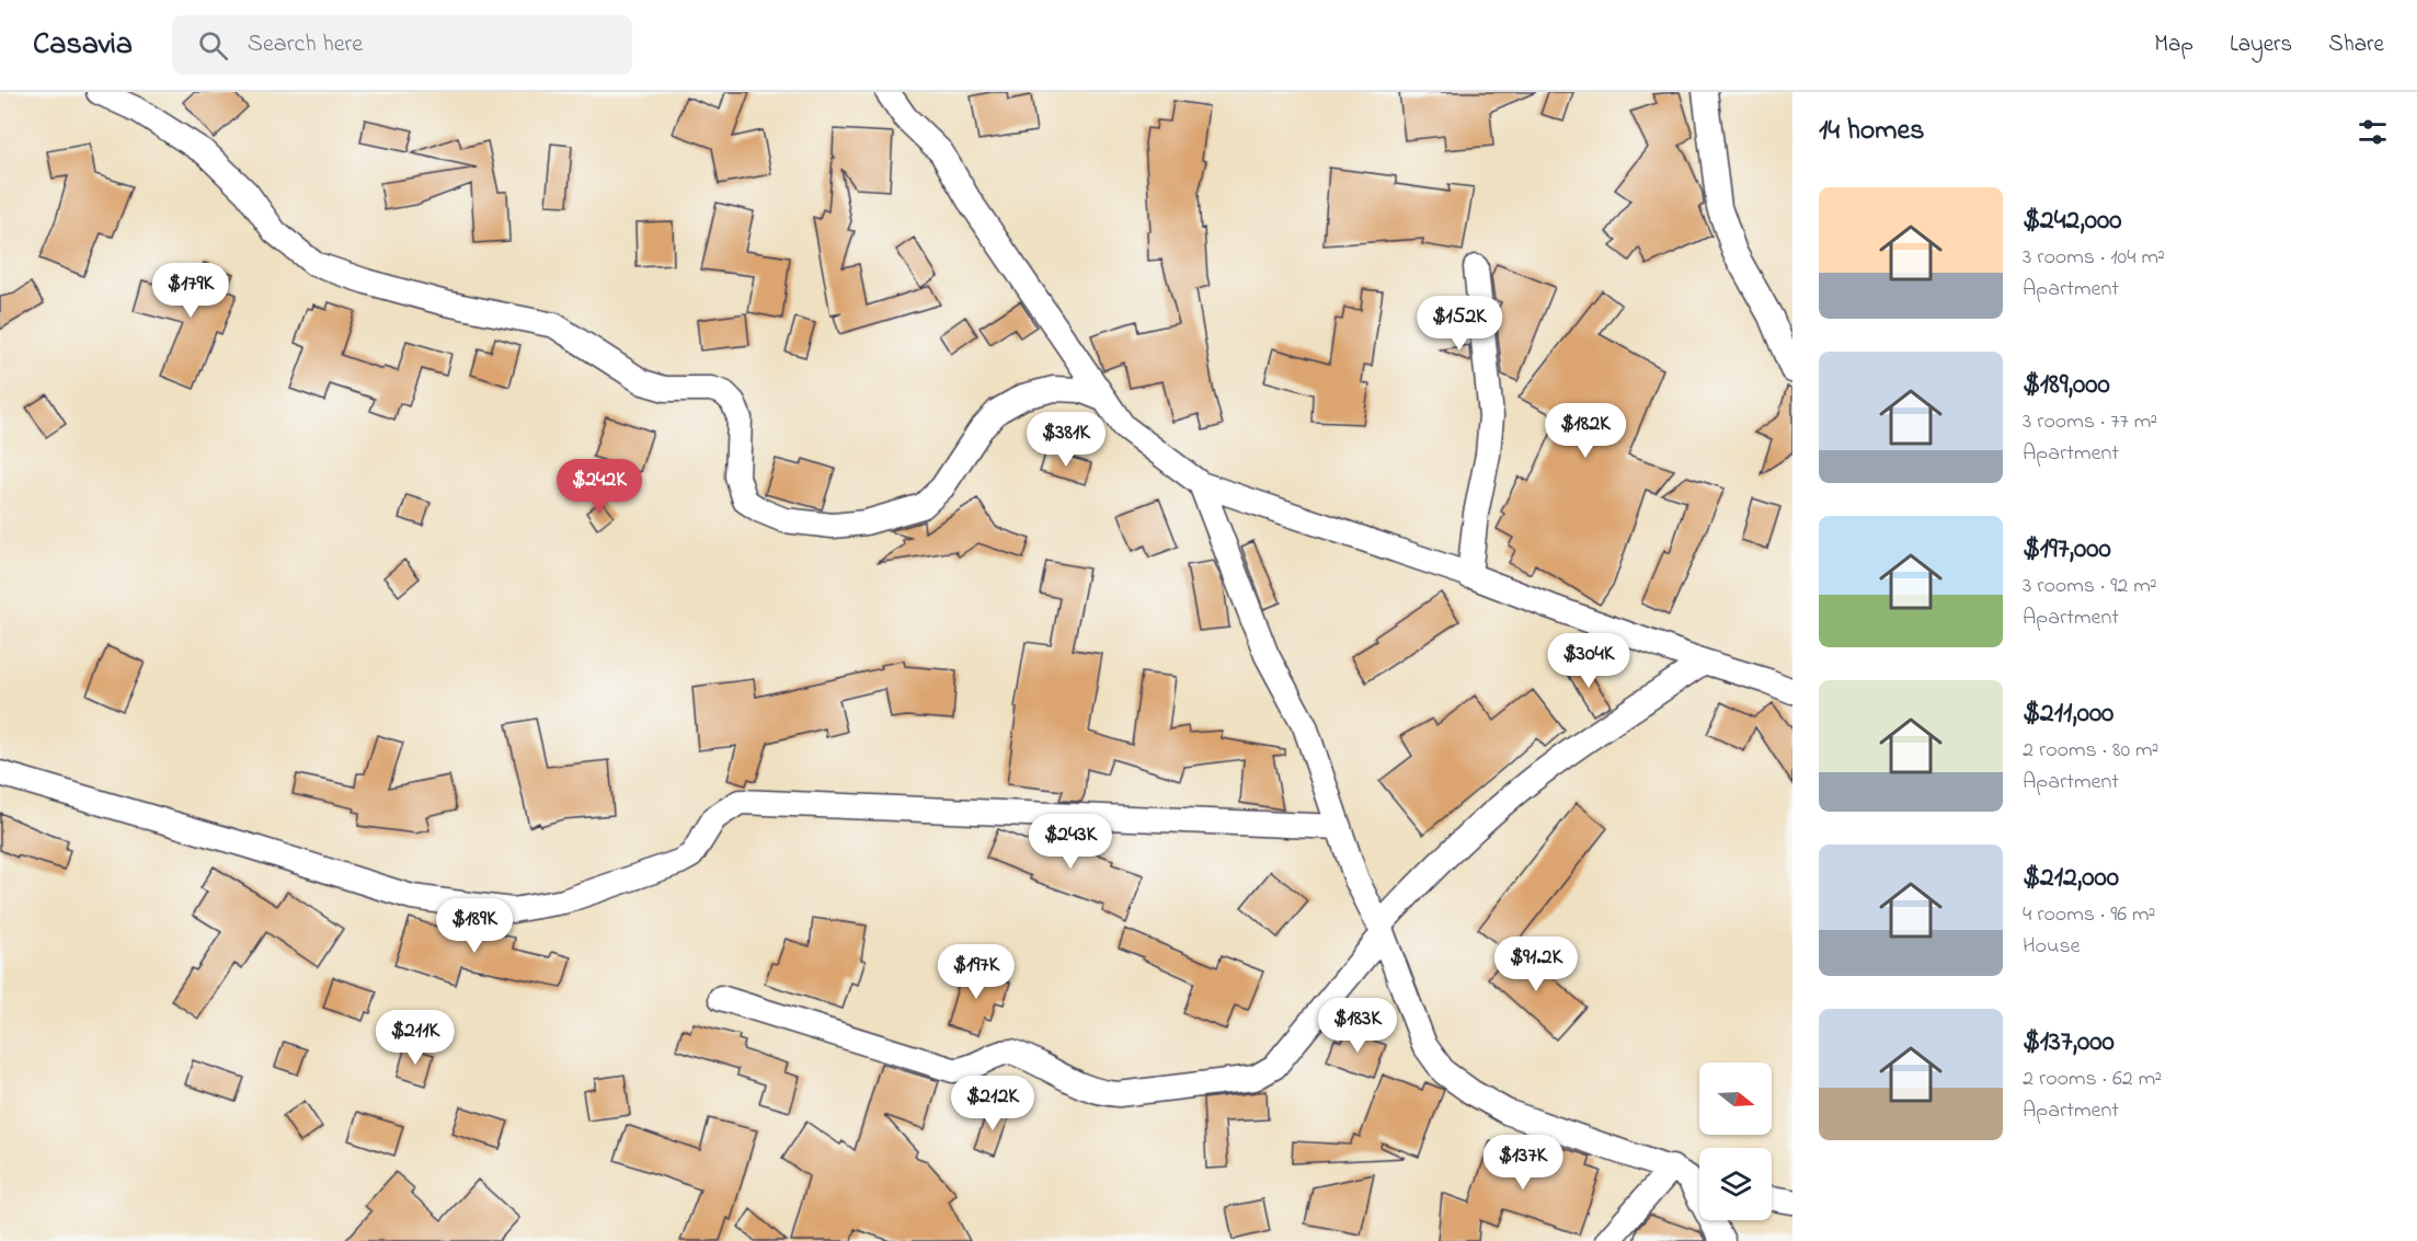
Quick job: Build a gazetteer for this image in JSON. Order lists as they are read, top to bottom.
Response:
{
  "north": "right",
  "page": {
    "header": "Casavia",
    "search": "Search here",
    "nav": ["Map", "Layers", "Share"],
    "heading": "14 homes",
    "list": [
      {
        "name": "$242,000",
        "note": "3 rooms · 104 m² · Apartment"
      },
      {
        "name": "$189,000",
        "note": "3 rooms · 77 m² · Apartment"
      },
      {
        "name": "$197,000",
        "note": "3 rooms · 92 m² · Apartment"
      },
      {
        "name": "$211,000",
        "note": "2 rooms · 80 m² · Apartment"
      },
      {
        "name": "$212,000",
        "note": "4 rooms · 96 m² · House"
      },
      {
        "name": "$137,000",
        "note": "2 rooms · 62 m² · Apartment"
      }
    ],
    "price": [
      "$179K",
      "$152K",
      "$182K",
      "$381K",
      "$242K",
      "$304K",
      "$243K",
      "$189K",
      "$91.2K",
      "$197K",
      "$183K",
      "$211K",
      "$212K",
      "$137K"
    ]
  }
}
